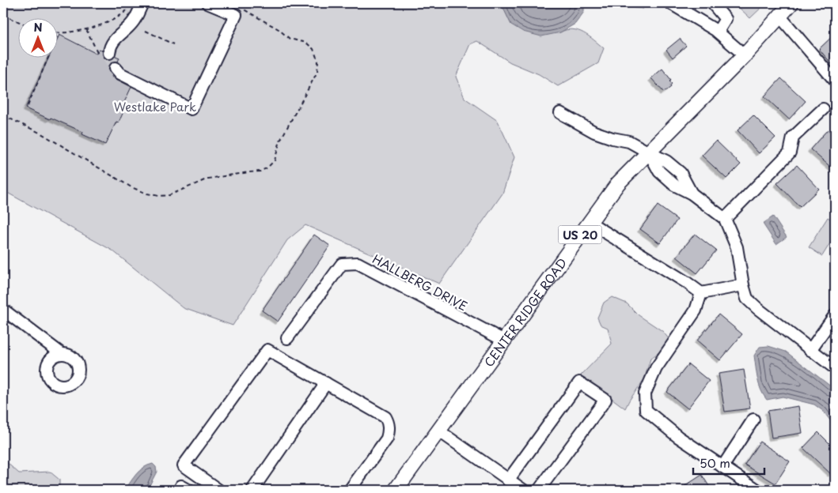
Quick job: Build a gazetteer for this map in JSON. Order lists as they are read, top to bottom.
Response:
{
  "streets": {
    "main road": ["US 20", "CENTER RIDGE ROAD"],
    "street": ["HALLBERG DRIVE"]
  },
  "crossings": [
    ["HALLBERG DRIVE", "CENTER RIDGE ROAD"]
  ],
  "parks": ["Westlake Park"],
  "scale_bar": "50 m",
  "north": "top"
}
